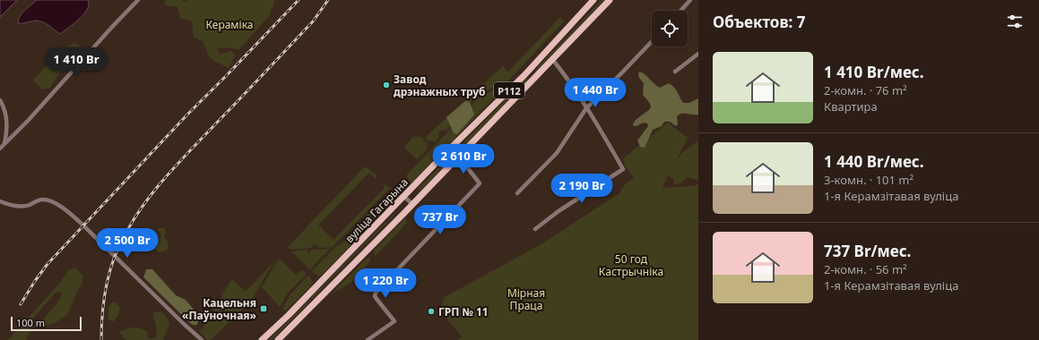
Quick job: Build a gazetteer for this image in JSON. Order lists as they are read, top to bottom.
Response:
{
  "streets": {
    "main road": ["Р112", "вуліца Гагарына"]
  },
  "parks": ["Кераміка", "50 год Кастрычніка", "Мірная Праца"],
  "places": {
    "other": ["Завод дрэнажных труб", "ГРП № 11"],
    "transit": ["Кацельня «Паўночная»"]
  },
  "scale_bar": "100 m",
  "page": {
    "heading": "Объектов: 7",
    "list": [
      {
        "name": "1 410 Br/мес.",
        "note": "2-комн. · 76 m² · Квартира"
      },
      {
        "name": "1 440 Br/мес.",
        "note": "3-комн. · 101 m² · 1-я Керамзітавая вуліца"
      },
      {
        "name": "737 Br/мес.",
        "note": "2-комн. · 56 m² · 1-я Керамзітавая вуліца"
      }
    ],
    "price": [
      "1 410 Br",
      "1 440 Br",
      "2 610 Br",
      "2 190 Br",
      "737 Br",
      "2 500 Br",
      "1 220 Br"
    ],
    "scale": "100 m"
  }
}
